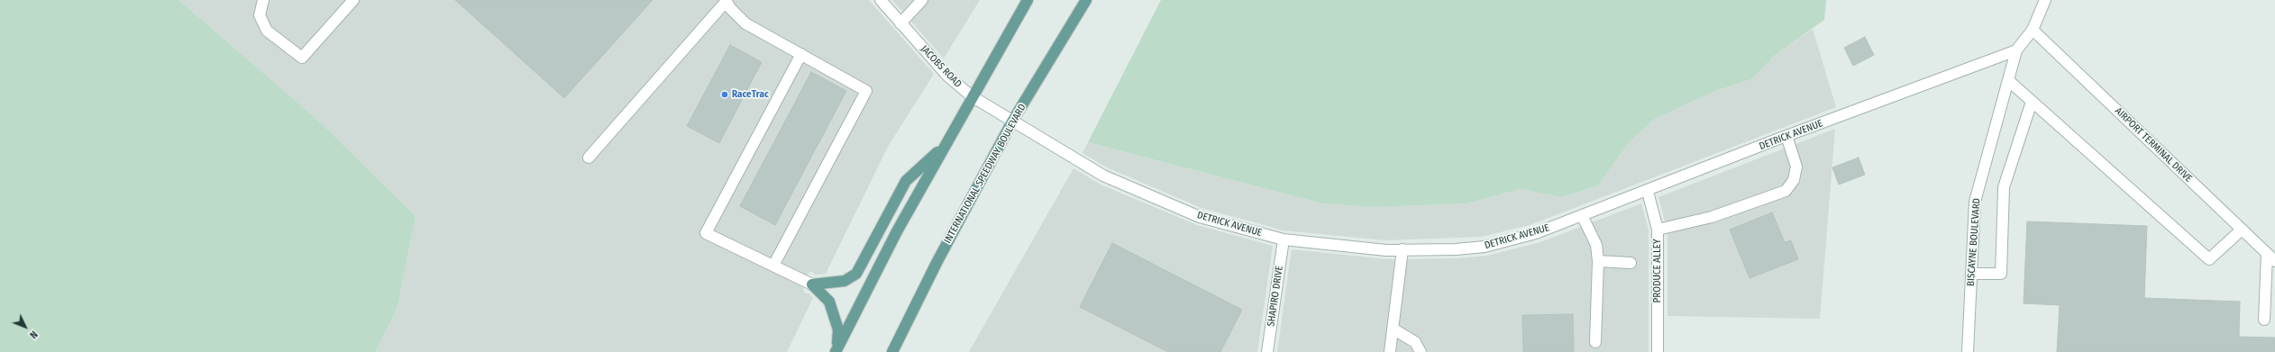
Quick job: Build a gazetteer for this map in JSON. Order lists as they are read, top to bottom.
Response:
{
  "streets": {
    "main road": ["INTERNATIONAL SPEEDWAY BOULEVARD"],
    "street": [
      "JACOBS ROAD",
      "DETRICK AVENUE",
      "AIRPORT TERMINAL DRIVE",
      "BISCAYNE BOULEVARD",
      "PRODUCE ALLEY",
      "SHAPIRO DRIVE"
    ]
  },
  "crossings": [
    ["JACOBS ROAD", "DETRICK AVENUE"],
    ["JACOBS ROAD", "INTERNATIONAL SPEEDWAY BOULEVARD"],
    ["DETRICK AVENUE", "INTERNATIONAL SPEEDWAY BOULEVARD"],
    ["DETRICK AVENUE", "BISCAYNE BOULEVARD"],
    ["DETRICK AVENUE", "PRODUCE ALLEY"],
    ["DETRICK AVENUE", "SHAPIRO DRIVE"]
  ],
  "places": ["RaceTrac"],
  "north": "bottom right"
}
